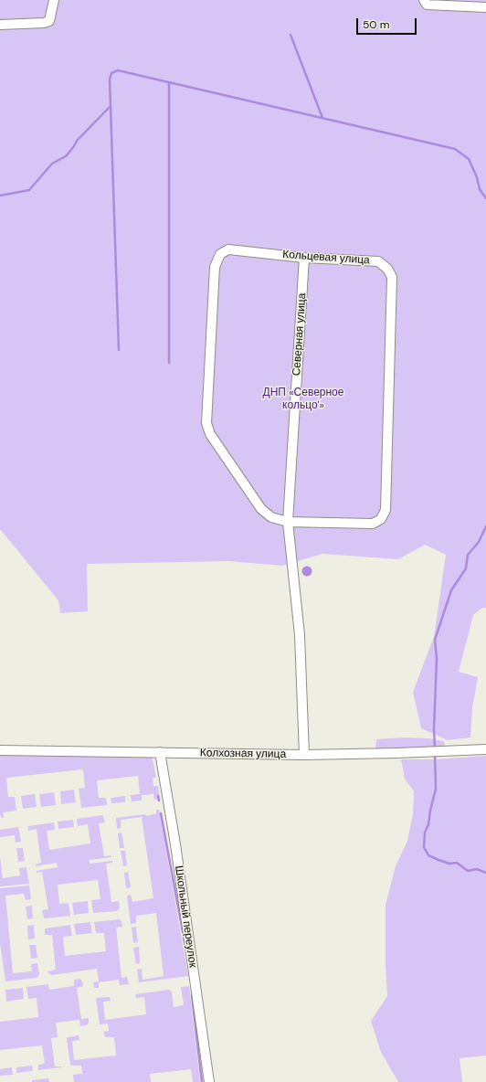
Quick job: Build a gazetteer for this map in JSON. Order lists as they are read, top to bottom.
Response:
{
  "streets": {
    "street": [
      "Кольцевая улица",
      "Северная улица",
      "Колхозная улица",
      "Школьный переулок"
    ]
  },
  "crossings": [
    ["Кольцевая улица", "Северная улица"],
    ["Северная улица", "Колхозная улица"],
    ["Колхозная улица", "Школьный переулок"]
  ],
  "parks": ["ДНП «Северное кольцо'»"],
  "scale_bar": "50 m"
}
